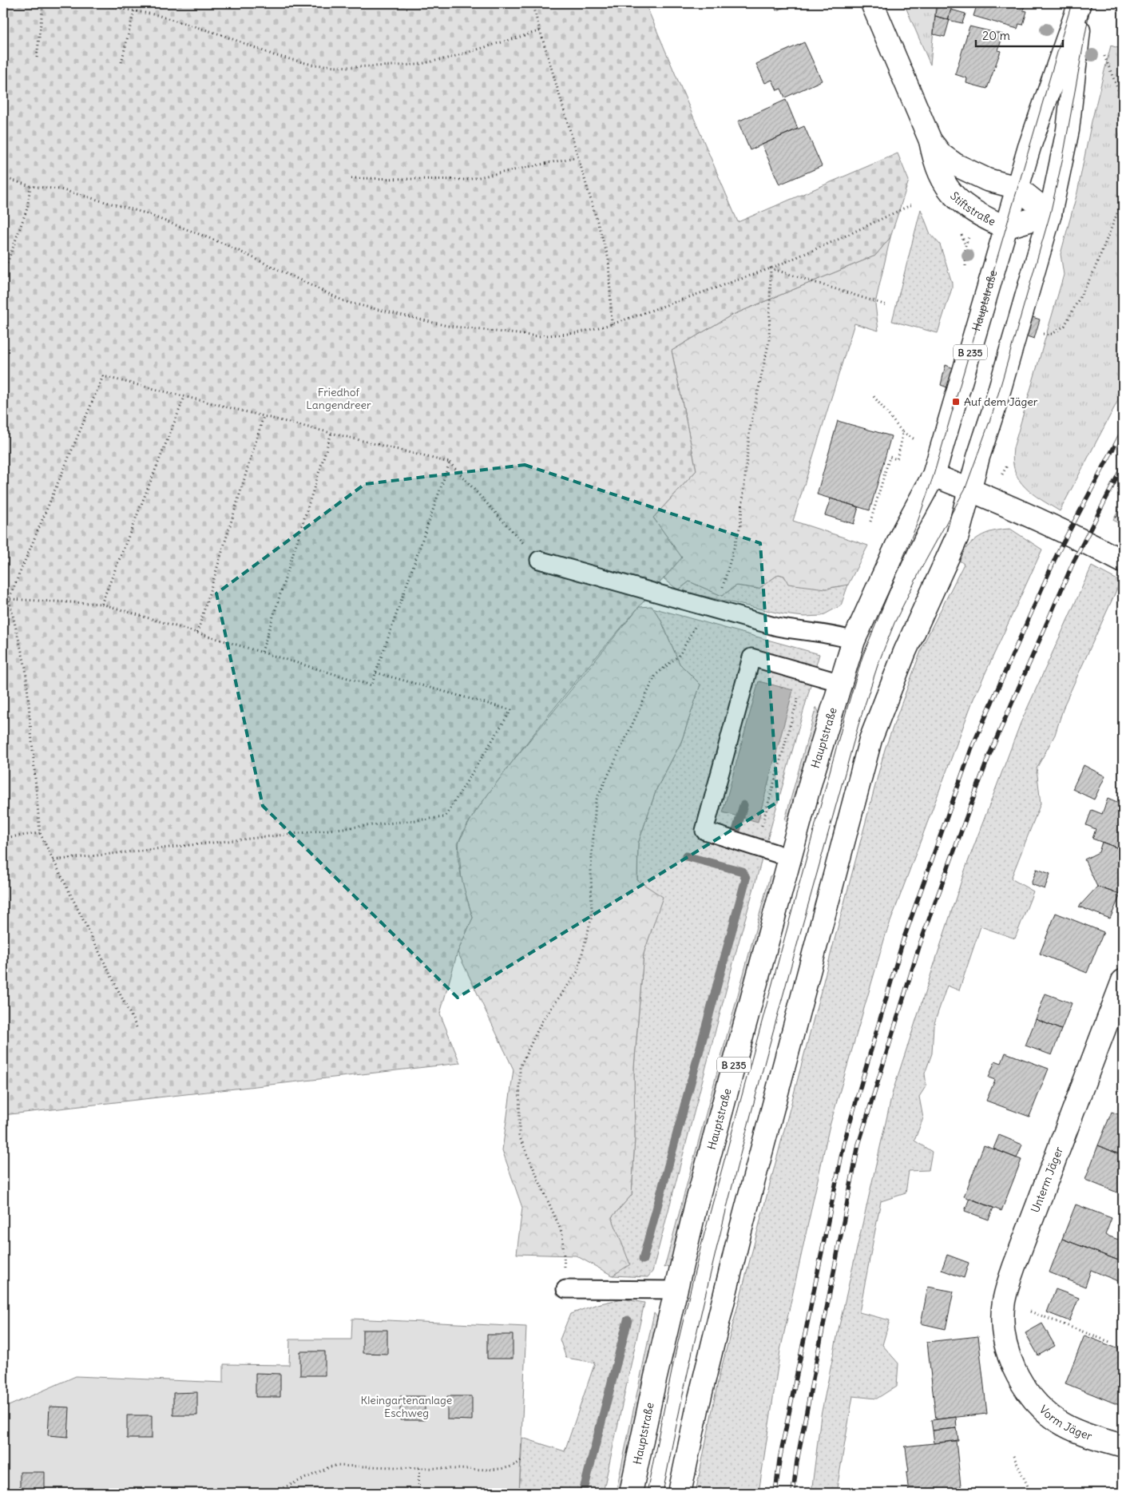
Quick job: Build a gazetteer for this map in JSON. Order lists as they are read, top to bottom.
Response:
{
  "streets": {
    "main road": [
      "Stiftstraße",
      "Hauptstraße",
      "B 235",
      "Unterm Jäger",
      "Vorm Jäger"
    ]
  },
  "crossings": [
    ["Stiftstraße", "Hauptstraße"],
    ["Unterm Jäger", "Vorm Jäger"]
  ],
  "parks": ["Friedhof Langendreer", "Kleingartenanlage Eschweg"],
  "places": {
    "transit": ["Auf dem Jäger"]
  },
  "scale_bar": "20 m"
}
